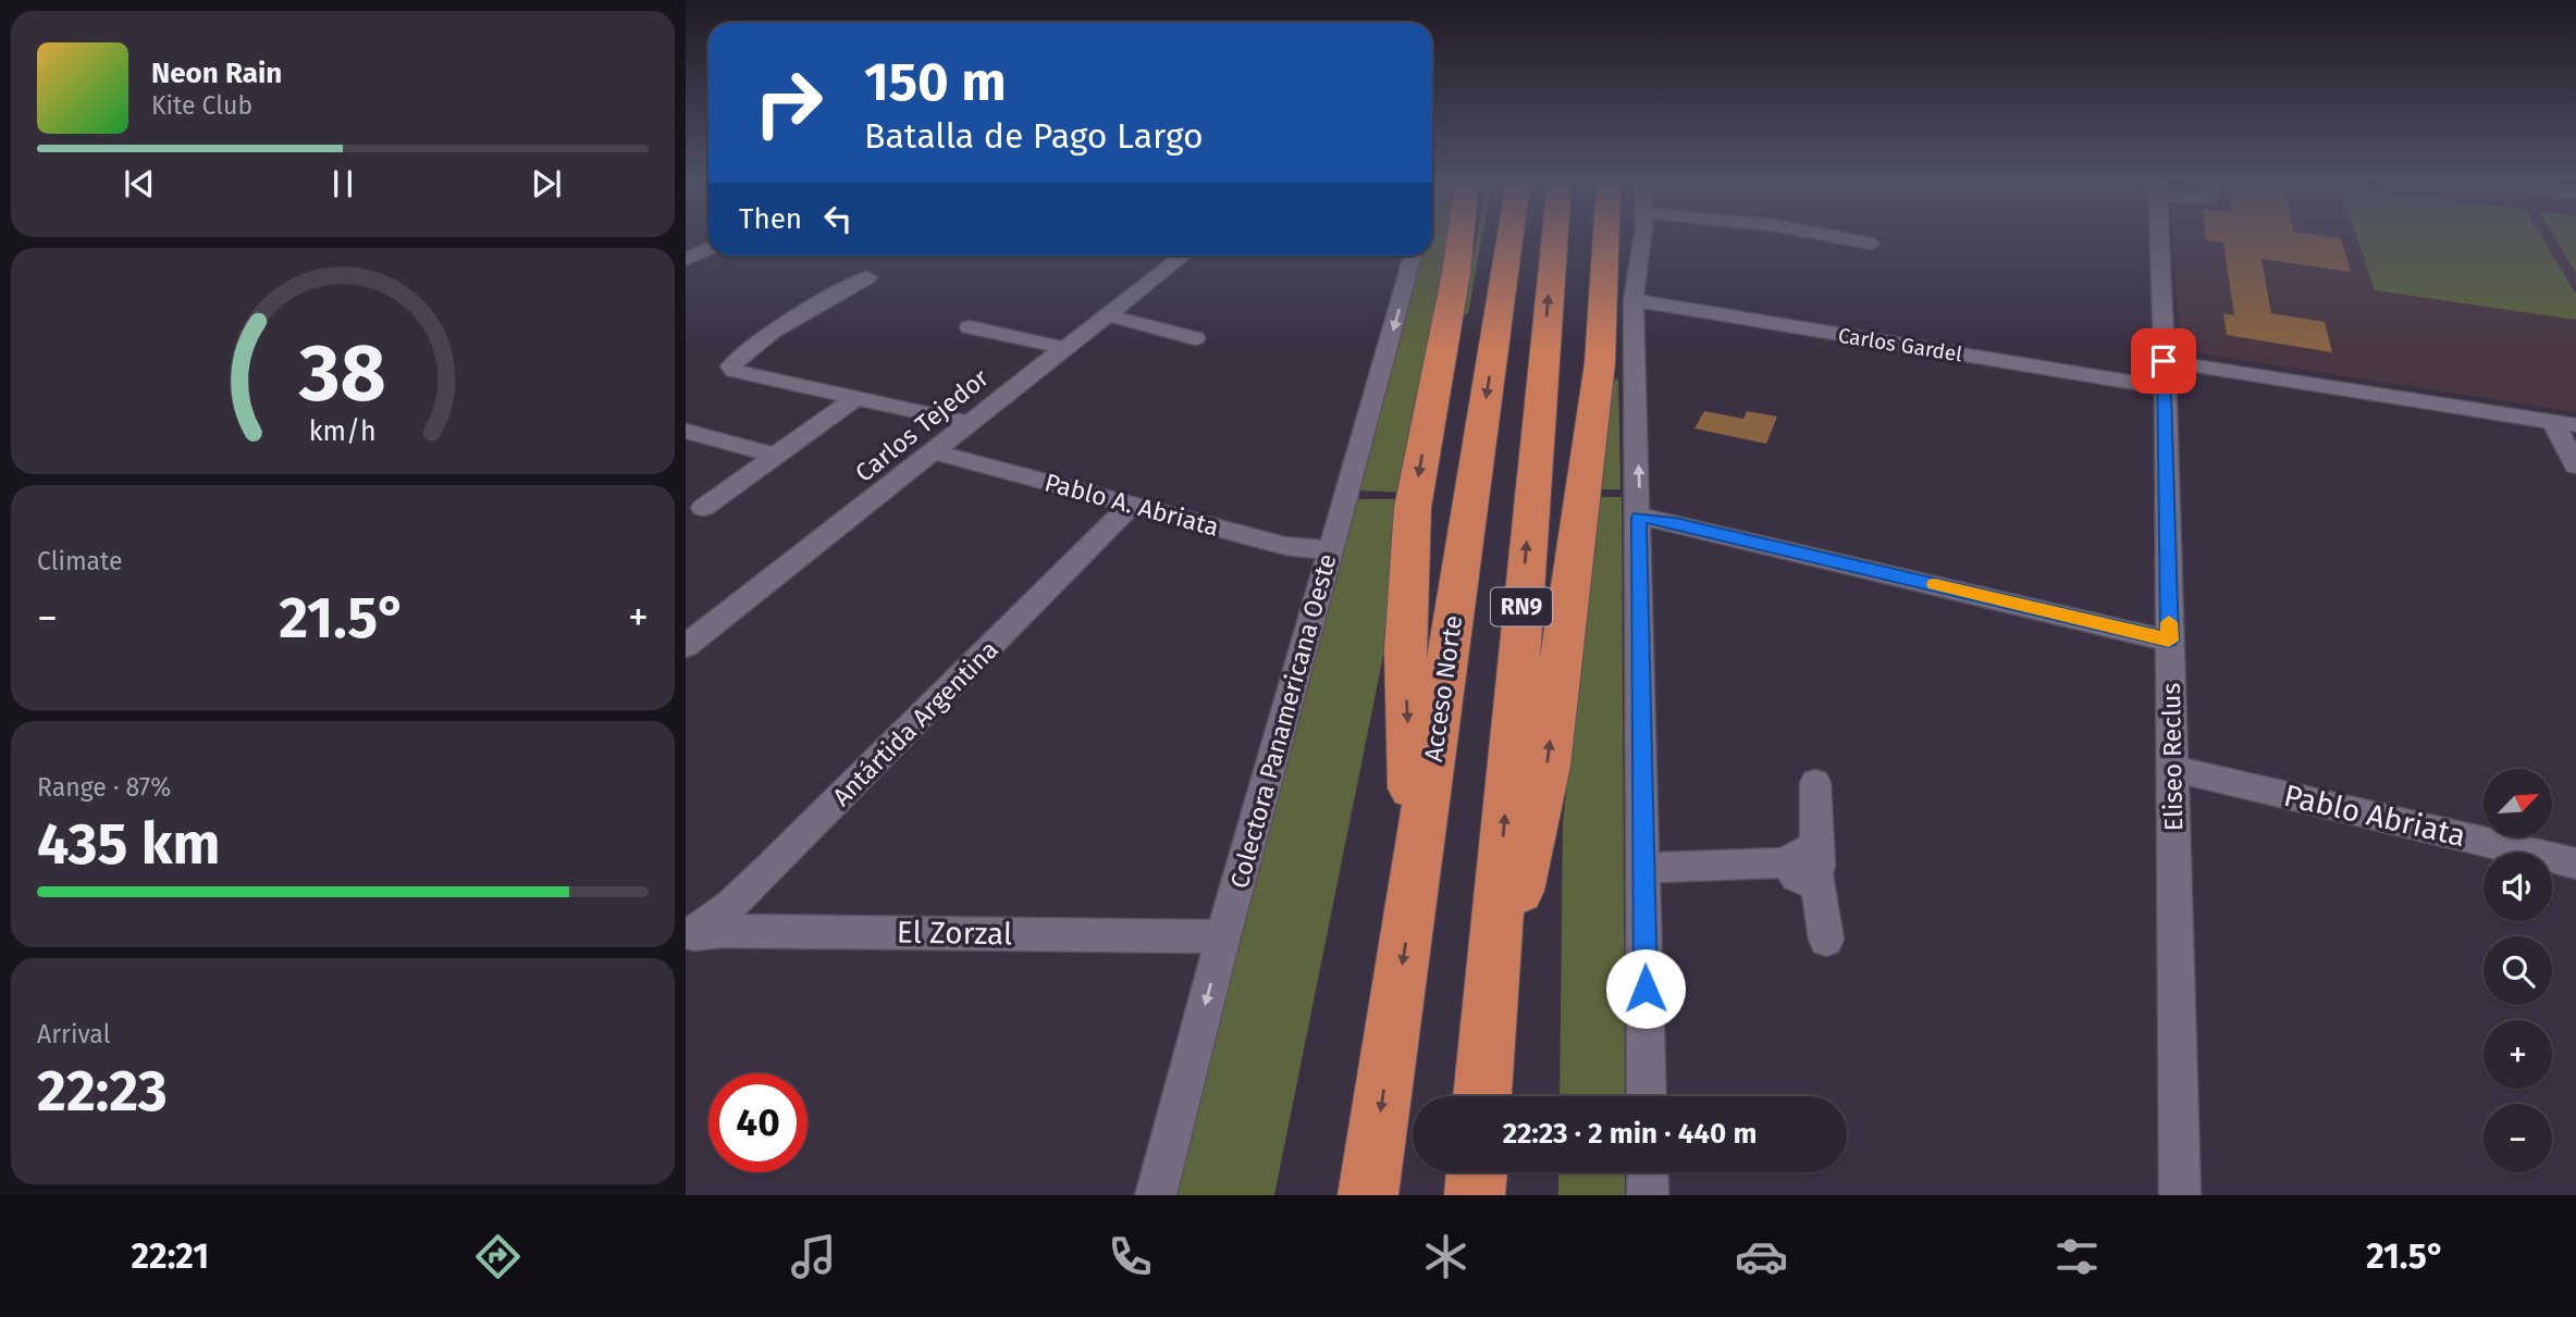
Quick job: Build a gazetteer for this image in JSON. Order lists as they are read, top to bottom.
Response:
{
  "streets": {
    "highway": ["RN9", "Acceso Norte"],
    "street": [
      "Carlos Gardel",
      "Carlos Tejedor",
      "Pablo A. Abriata",
      "Colectora Panamericana Oeste",
      "Antártida Argentina",
      "Eliseo Reclus",
      "Pablo Abriata",
      "El Zorzal"
    ]
  },
  "crossings": [
    ["Carlos Gardel", "Eliseo Reclus"],
    ["Carlos Tejedor", "Pablo A. Abriata"],
    ["Pablo A. Abriata", "Colectora Panamericana Oeste"],
    ["Pablo A. Abriata", "Antártida Argentina"],
    ["Colectora Panamericana Oeste", "El Zorzal"],
    ["Antártida Argentina", "El Zorzal"],
    ["Eliseo Reclus", "Pablo Abriata"]
  ],
  "one_way": ["Colectora Panamericana Oeste"],
  "north": "top right",
  "page": {
    "turn": ["150 m", "Batalla de Pago Largo"],
    "song": ["Neon Rain", "Kite Club"],
    "then": "Then",
    "tile": [
      "Climate",
      ["Range · 87%", "435 km"],
      ["Arrival", "22:23"]
    ],
    "heat": ["−", "21.5°", "+"],
    "map_buttons": ["+", "−"],
    "limit": "40",
    "trip": "22:23 · 2 min · 440 m",
    "tabs": ["22:21", "21.5°"],
    "gauge": ["38", "km/h"]
  }
}
